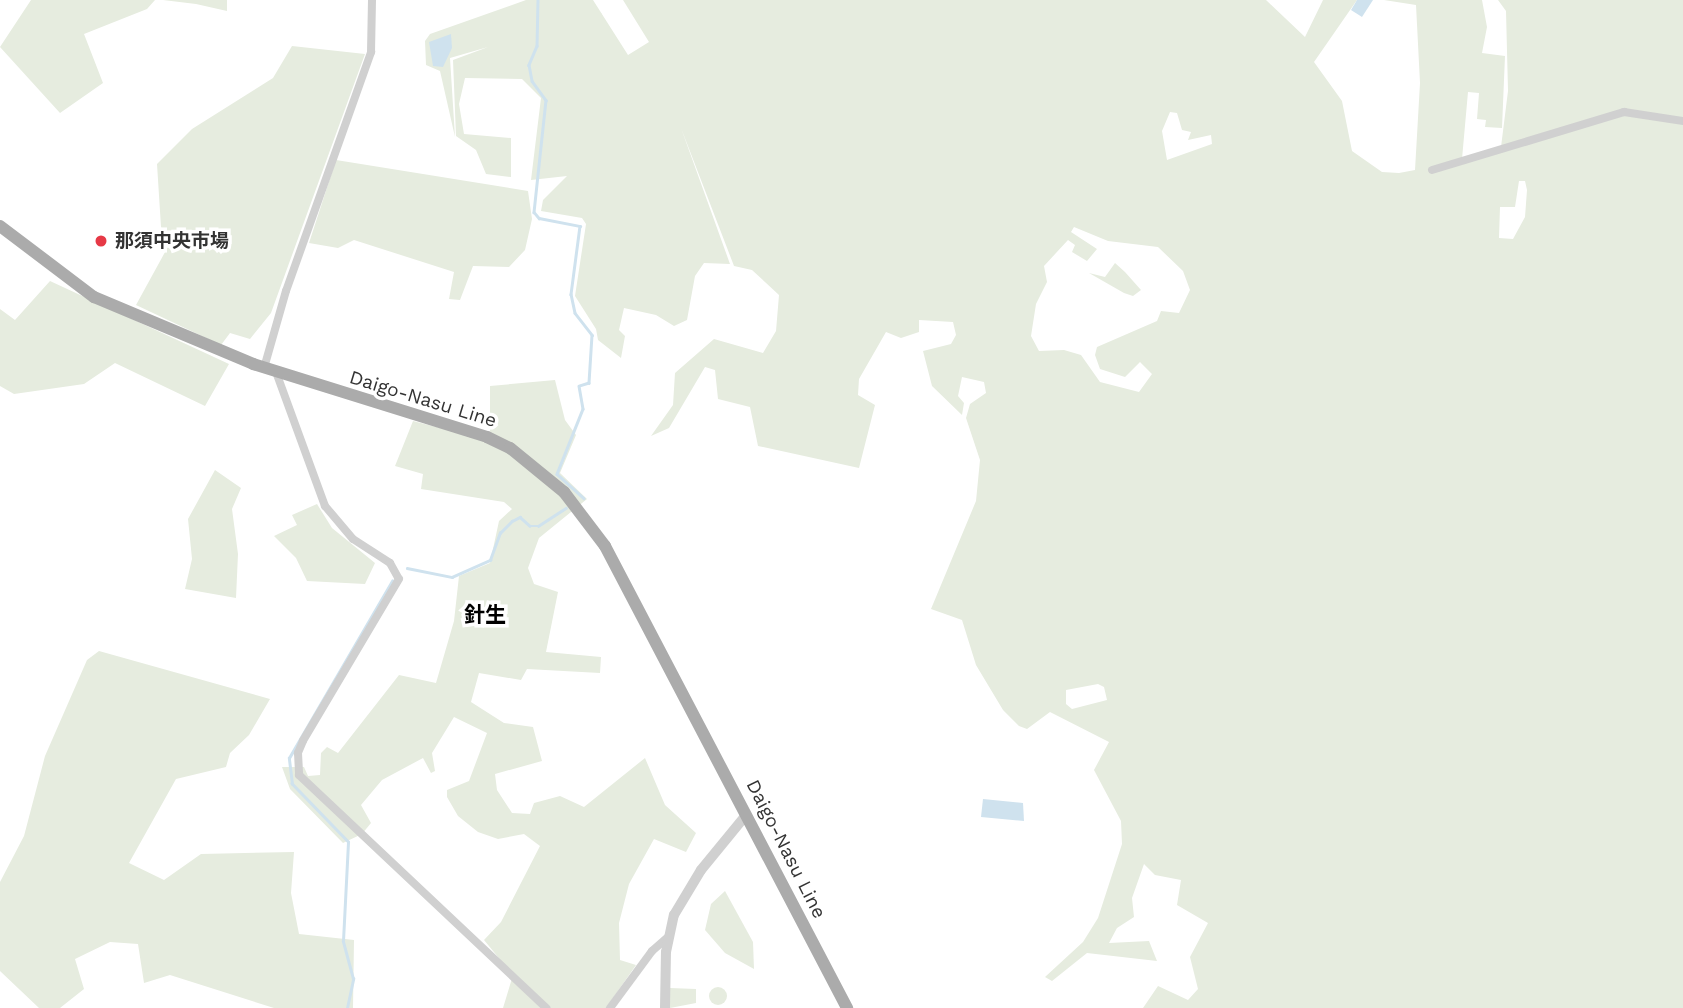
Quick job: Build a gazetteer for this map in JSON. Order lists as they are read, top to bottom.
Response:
{
  "streets": {
    "main road": ["Daigo-Nasu Line"]
  },
  "districts": ["針生"],
  "places": ["那須中央市場"]
}
